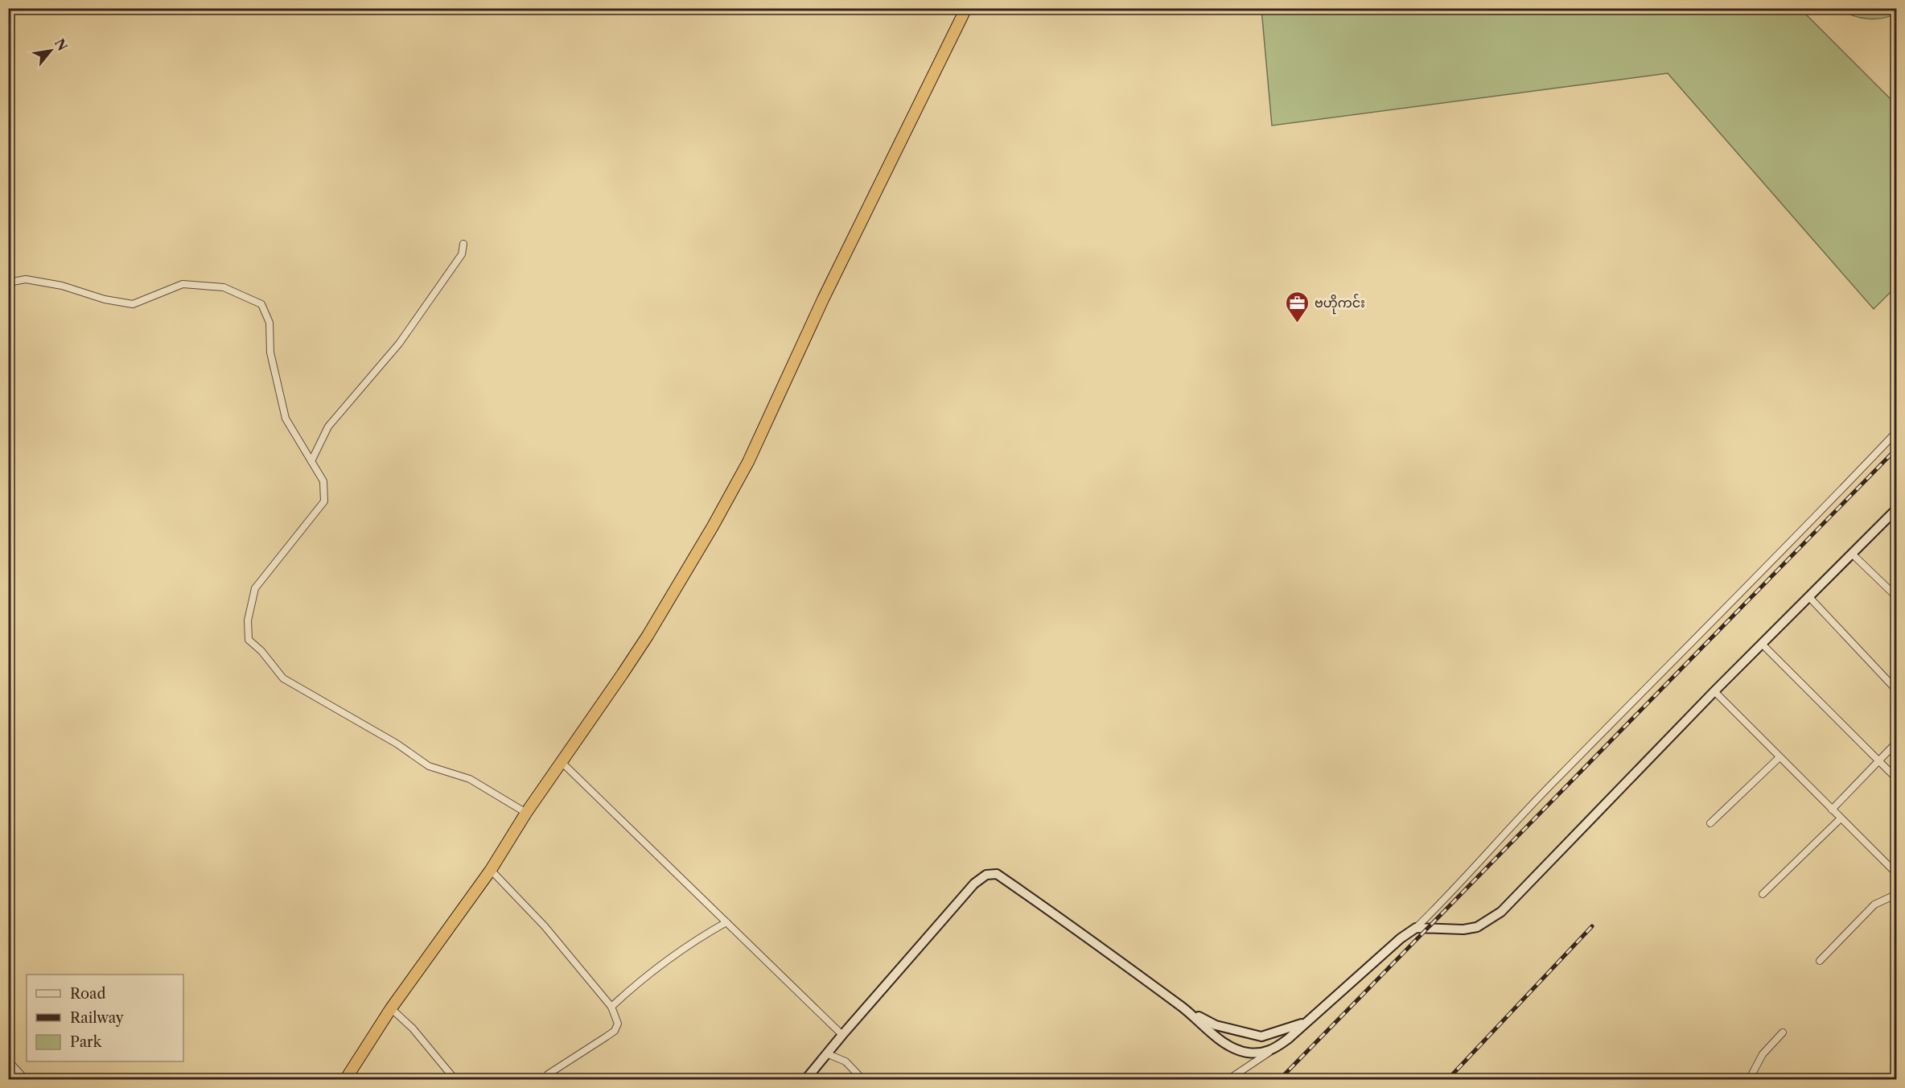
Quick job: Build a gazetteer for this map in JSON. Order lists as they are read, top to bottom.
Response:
{
  "places": {
    "office": ["ဗဟိုကင်း"]
  },
  "legend": ["Road", "Railway", "Park"],
  "north": "top right"
}
